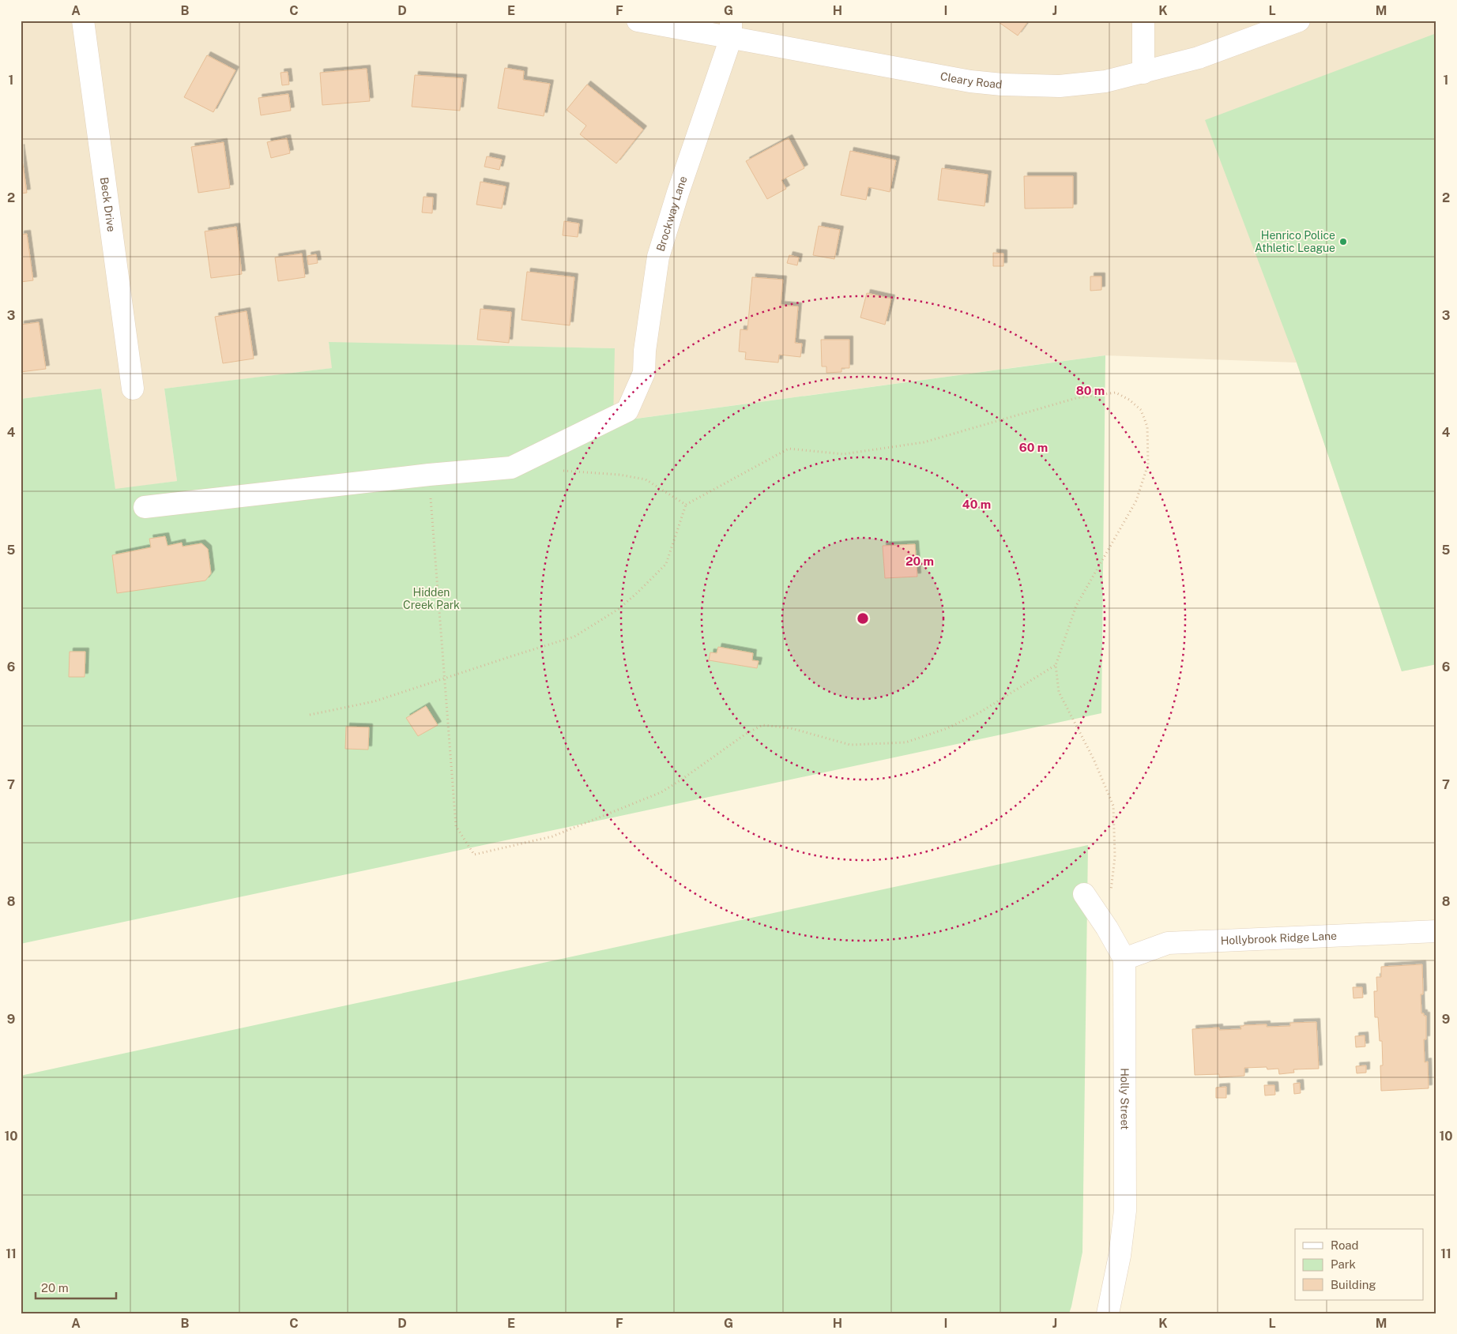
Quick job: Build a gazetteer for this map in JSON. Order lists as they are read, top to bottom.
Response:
{
  "streets": {
    "street": [
      "Cleary Road",
      "Beck Drive",
      "Brockway Lane",
      "Hollybrook Ridge Lane",
      "Holly Street"
    ]
  },
  "crossings": [
    ["Cleary Road", "Brockway Lane"],
    ["Hollybrook Ridge Lane", "Holly Street"]
  ],
  "parks": ["Hidden Creek Park"],
  "places": ["Henrico Police Athletic League"],
  "legend": ["Road", "Park", "Building"],
  "scale_bar": "20 m",
  "grid": {
    "columns": [
      "A",
      "B",
      "C",
      "D",
      "E",
      "F",
      "G",
      "H",
      "I",
      "J",
      "K",
      "L",
      "M"
    ],
    "rows": [
      "1",
      "2",
      "3",
      "4",
      "5",
      "6",
      "7",
      "8",
      "9",
      "10",
      "11"
    ]
  },
  "rings": [
    "80 m",
    "60 m",
    "40 m",
    "20 m"
  ]
}
